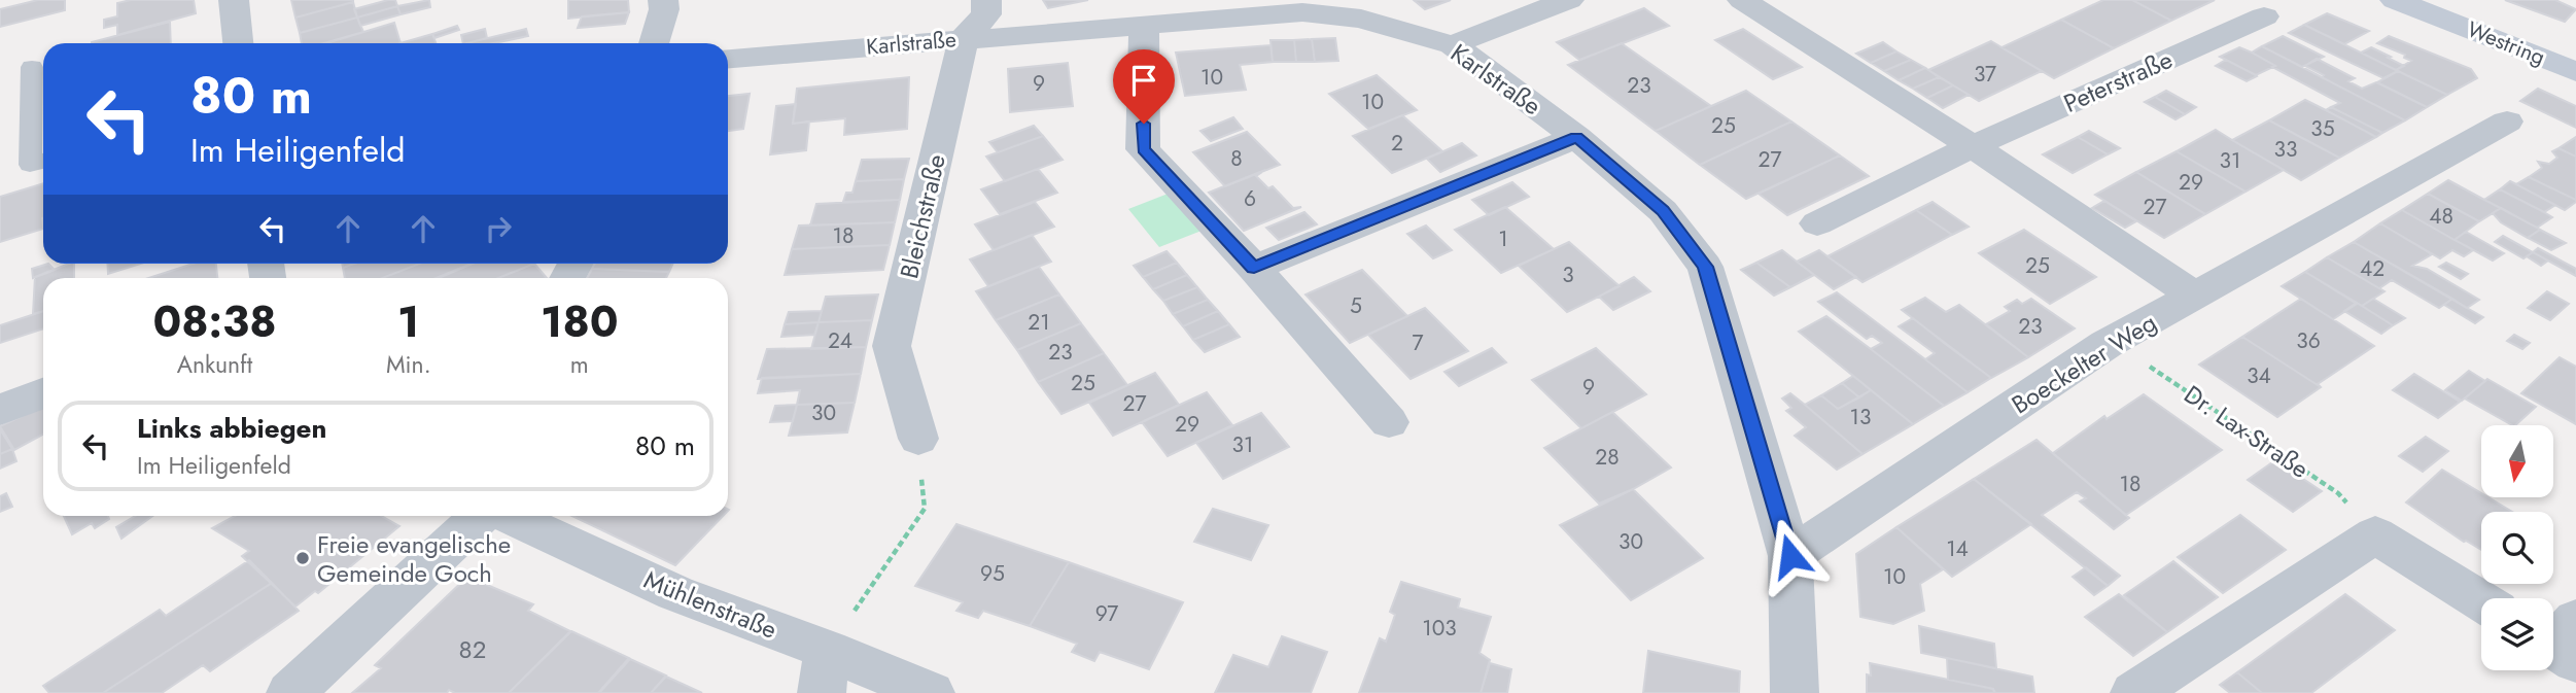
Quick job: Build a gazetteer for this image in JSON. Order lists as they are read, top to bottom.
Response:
{
  "streets": {
    "main road": ["Westring"],
    "street": [
      "Karlstraße",
      "Peterstraße",
      "Bleichstraße",
      "Boeckelter Weg",
      "Mühlenstraße"
    ],
    "path": ["Dr. Lax-Straße"]
  },
  "crossings": [
    ["Karlstraße", "Bleichstraße"],
    ["Karlstraße", "Boeckelter Weg"],
    ["Boeckelter Weg", "Dr. Lax-Straße"]
  ],
  "places": ["Freie evangelische Gemeinde Goch"],
  "house_numbers": [
    "37",
    "10",
    "9",
    "23",
    "10",
    "25",
    "35",
    "2",
    "33",
    "8",
    "27",
    "31",
    "29",
    "6",
    "27",
    "48",
    "18",
    "1",
    "25",
    "42",
    "3",
    "5",
    "21",
    "23",
    "24",
    "36",
    "7",
    "23",
    "34",
    "25",
    "9",
    "27",
    "30",
    "13",
    "29",
    "31",
    "28",
    "18",
    "30",
    "14",
    "95",
    "10",
    "97",
    "103",
    "82"
  ],
  "north": "bottom",
  "page": {
    "turn": ["80 m", "Im Heiligenfeld"],
    "eta": [
      "08:38",
      "Ankunft",
      "1",
      "Min.",
      "180",
      "m"
    ],
    "list": [
      {
        "name": "Links abbiegen",
        "note": "Im Heiligenfeld",
        "value": "80 m"
      }
    ]
  }
}
